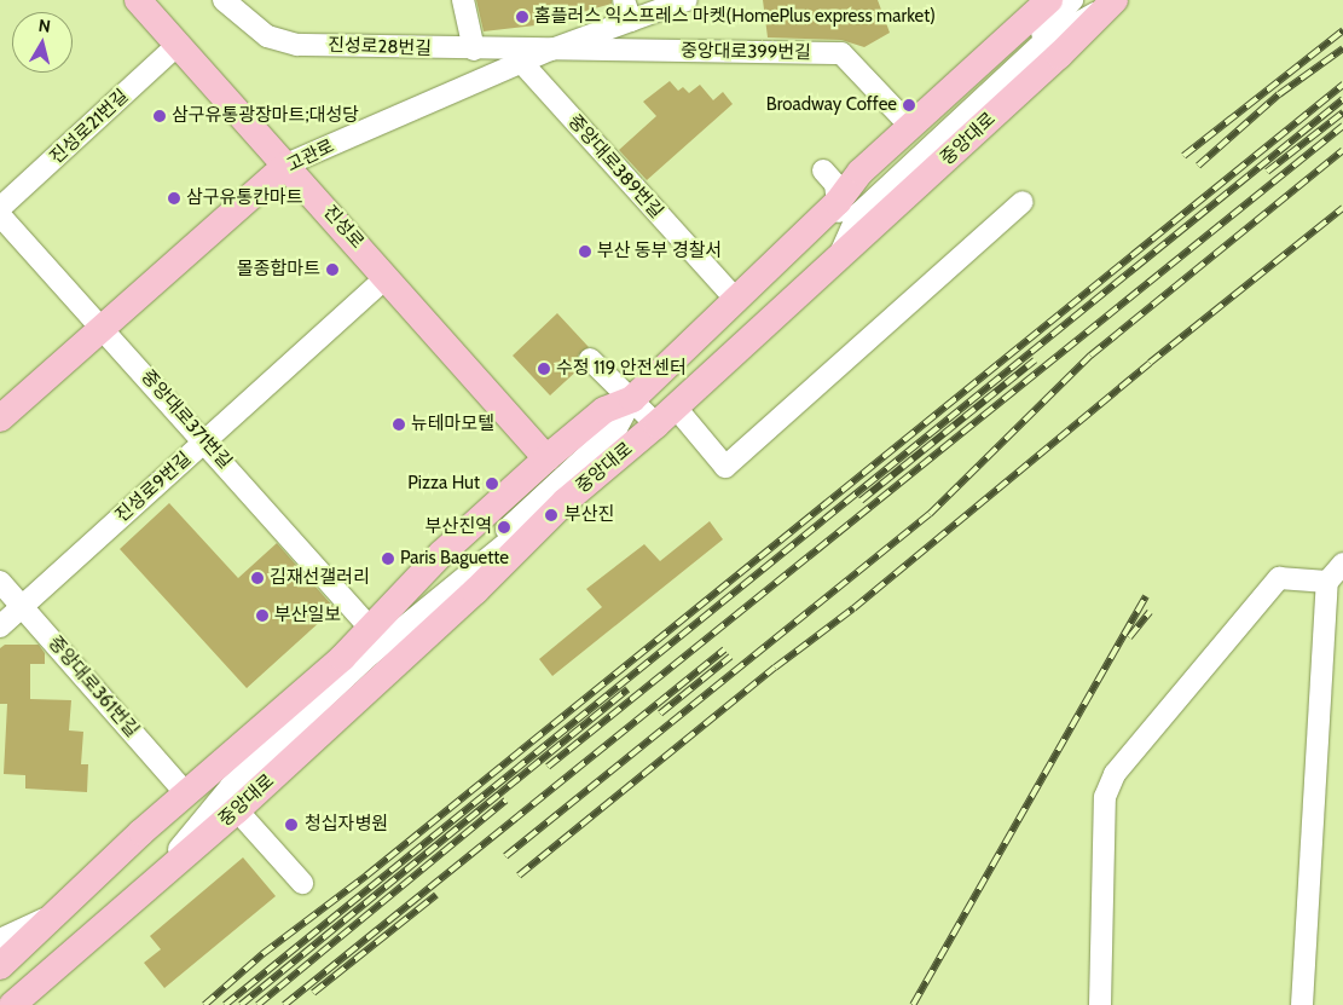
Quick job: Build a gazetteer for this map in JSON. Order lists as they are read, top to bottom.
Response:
{
  "streets": {
    "main road": ["중앙대로", "고관로", "진성로"],
    "street": [
      "진성로28번길",
      "중앙대로399번길",
      "진성로21번길",
      "중앙대로389번길",
      "중앙대로371번길",
      "진성로9번길",
      "중앙대로361번길"
    ]
  },
  "crossings": [
    ["진성로28번길", "중앙대로399번길"],
    ["진성로28번길", "고관로"],
    ["중앙대로399번길", "고관로"],
    ["진성로21번길", "진성로"],
    ["고관로", "중앙대로389번길"],
    ["고관로", "진성로"],
    ["고관로", "중앙대로371번길"],
    ["진성로", "진성로9번길"],
    ["중앙대로371번길", "진성로9번길"],
    ["진성로9번길", "중앙대로361번길"]
  ],
  "places": [
    "홈플러스 익스프레스 마켓(HomePlus express market)",
    "Broadway Coffee",
    "삼구유통광장마트;대성당",
    "삼구유통칸마트",
    "부산 동부 경찰서",
    "몰종합마트",
    "수정 119 안전센터",
    "뉴테마모텔",
    "Pizza Hut",
    "부산진",
    "부산진역",
    "Paris Baguette",
    "김재선갤러리",
    "부산일보",
    "청십자병원"
  ],
  "north": "top"
}
